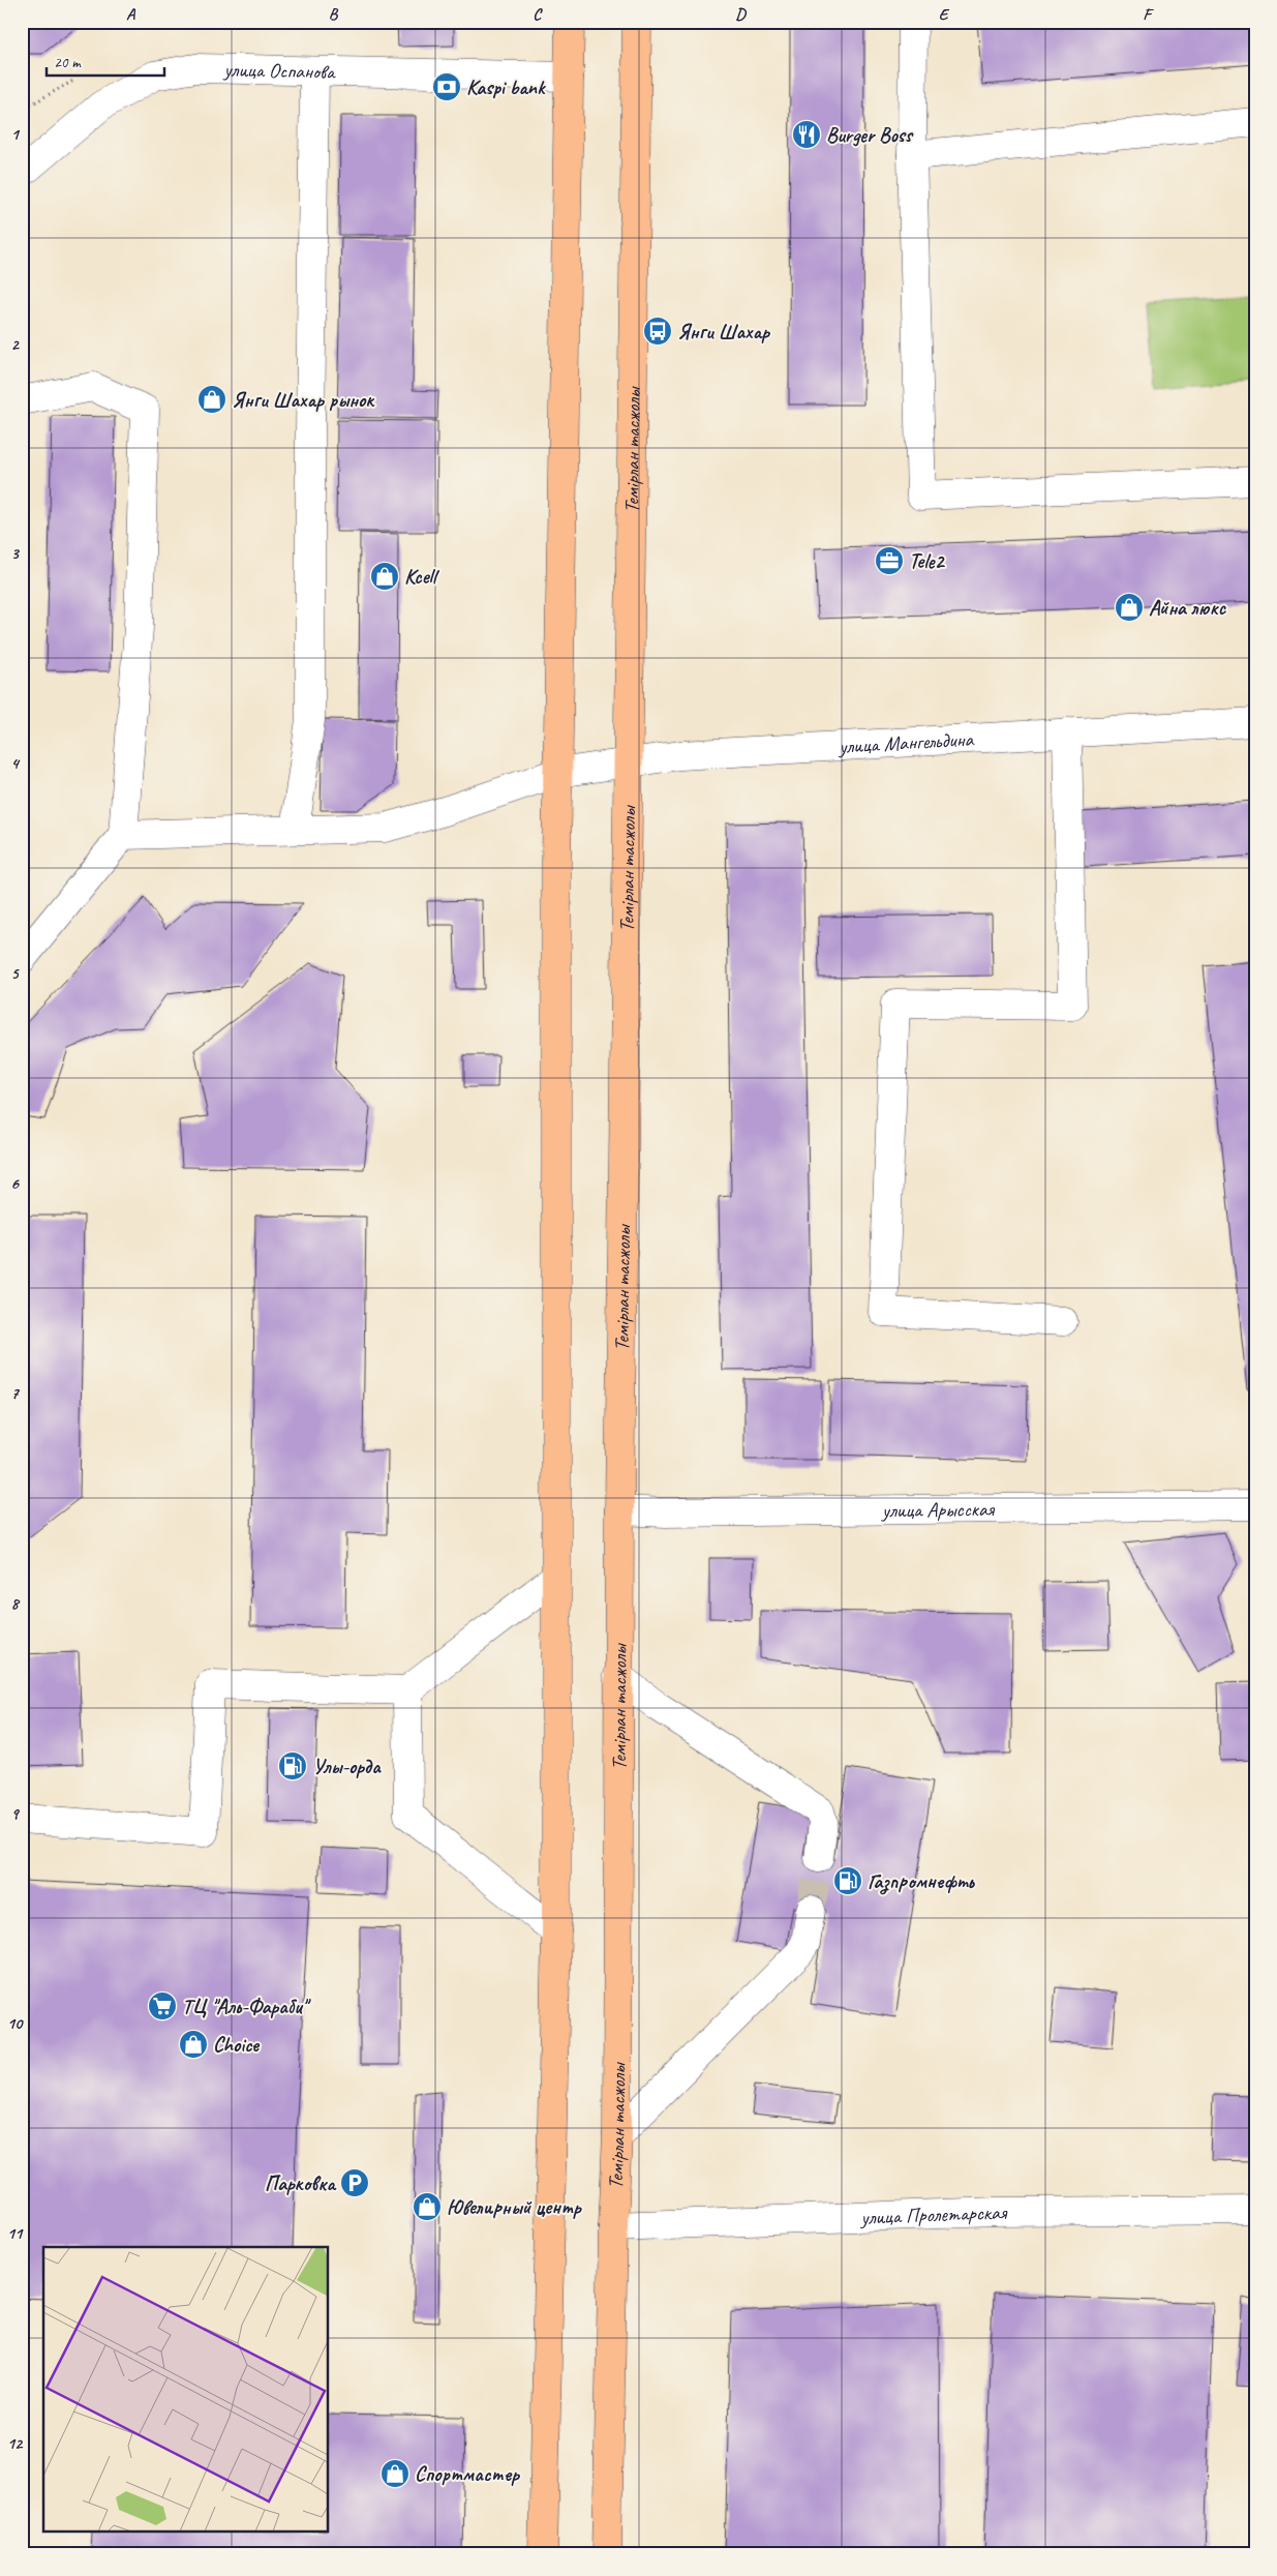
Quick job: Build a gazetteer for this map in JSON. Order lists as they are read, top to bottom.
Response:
{
  "streets": {
    "main road": ["Темірлан тасжолы"],
    "street": [
      "улица Оспанова",
      "улица Мангельдина",
      "улица Арысская",
      "улица Пролетарская"
    ]
  },
  "crossings": [
    ["Темірлан тасжолы", "улица Мангельдина"],
    ["Темірлан тасжолы", "улица Арысская"],
    ["Темірлан тасжолы", "улица Пролетарская"]
  ],
  "places": {
    "bank": ["Kaspi bank"],
    "restaurant": ["Burger Boss"],
    "bus stop": ["Янги Шахар"],
    "shop": [
      "Янги Шахар рынок",
      "Kcell",
      "Айна люкс",
      "Choice",
      "Ювелирный центр",
      "Спортмастер"
    ],
    "office": ["Tele2"],
    "fuel station": ["Улы-орда", "Газпромнефть"],
    "supermarket": ["ТЦ \"Аль-Фараби\""],
    "parking": ["Парковка"]
  },
  "scale_bar": "20 m",
  "grid": {
    "columns": [
      "A",
      "B",
      "C",
      "D",
      "E",
      "F"
    ],
    "rows": [
      "1",
      "2",
      "3",
      "4",
      "5",
      "6",
      "7",
      "8",
      "9",
      "10",
      "11",
      "12"
    ]
  }
}
